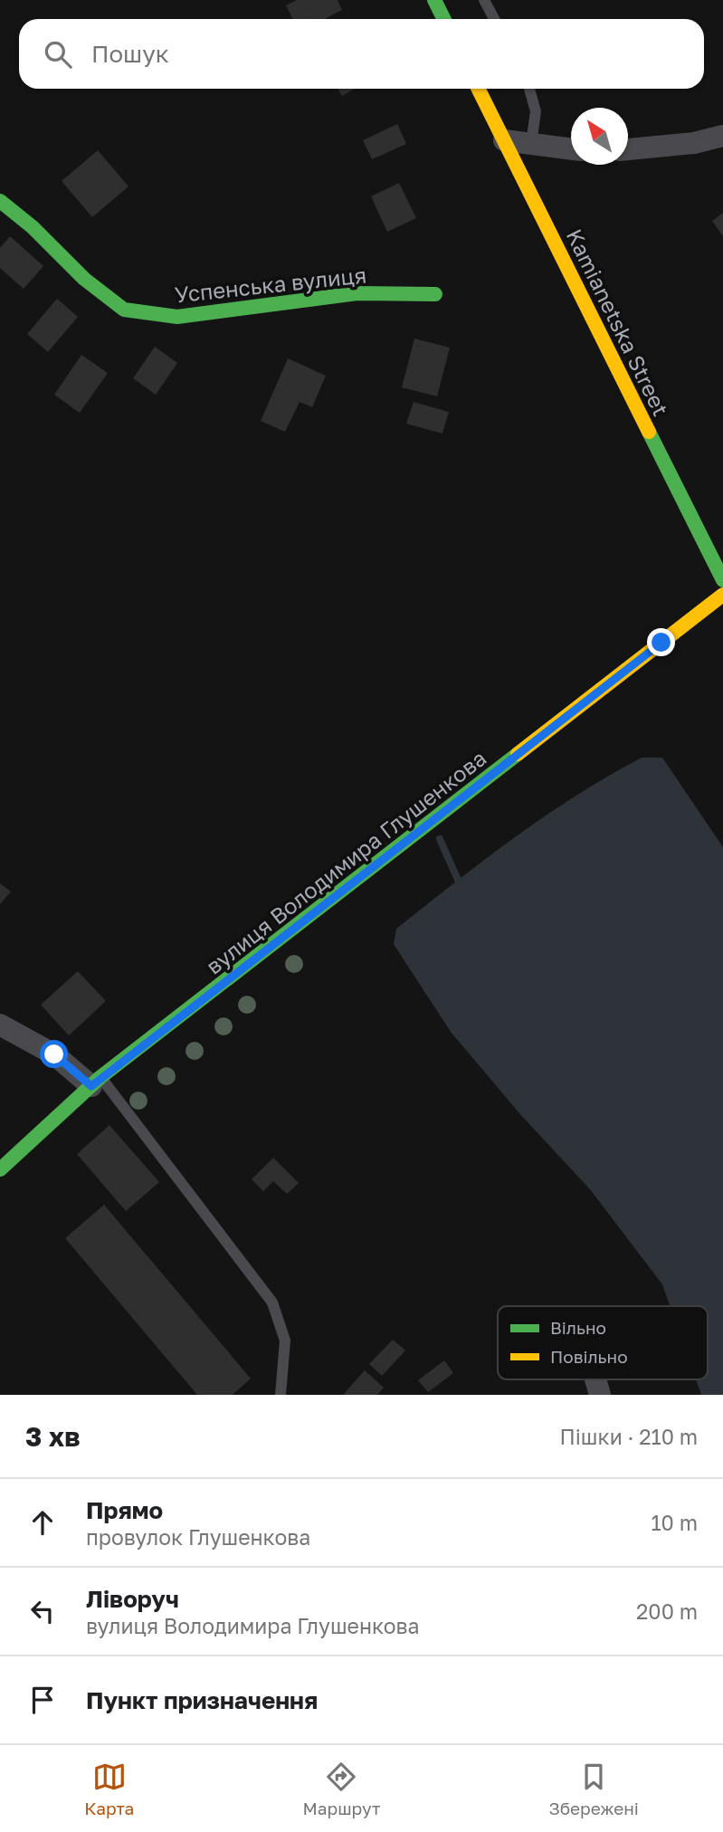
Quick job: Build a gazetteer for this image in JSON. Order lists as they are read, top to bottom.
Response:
{
  "streets": {
    "street": ["Успенська вулиця", "Kamianetska Street", "вулиця Володимира Глушенкова"]
  },
  "legend": ["Вільно", "Повільно"],
  "north": "top left",
  "page": {
    "search": "Пошук",
    "heading": ["3 хв", "Пішки · 210 m"],
    "list": [
      ["Прямо", "провулок Глушенкова", "10 m"],
      ["Ліворуч", "вулиця Володимира Глушенкова", "200 m"],
      "Пункт призначення"
    ],
    "nav": ["Карта", "Маршрут", "Збережені"]
  }
}
